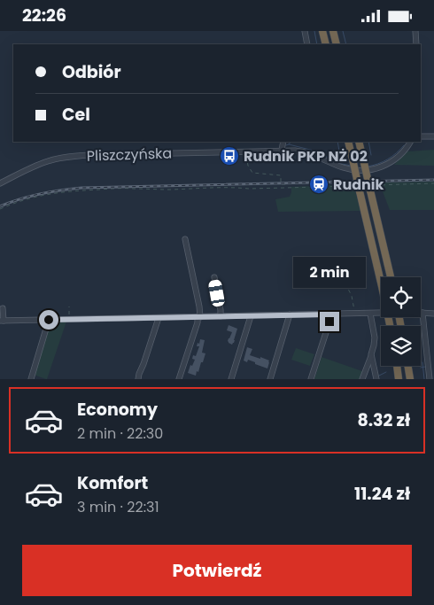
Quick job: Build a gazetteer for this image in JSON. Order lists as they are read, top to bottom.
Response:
{
  "streets": {
    "street": ["Pliszczyńska"]
  },
  "places": {
    "bus stop": ["Rudnik PKP NŻ 02"],
    "station": ["Rudnik"]
  },
  "page": {
    "status": "22:26",
    "banner": ["Odbiór", "Cel"],
    "bubble": "2 min",
    "list": [
      {
        "name": "Economy",
        "note": "2 min · 22:30",
        "value": "8.32 zł"
      },
      {
        "name": "Komfort",
        "note": "3 min · 22:31",
        "value": "11.24 zł"
      }
    ],
    "buttons": "Potwierdź"
  }
}
